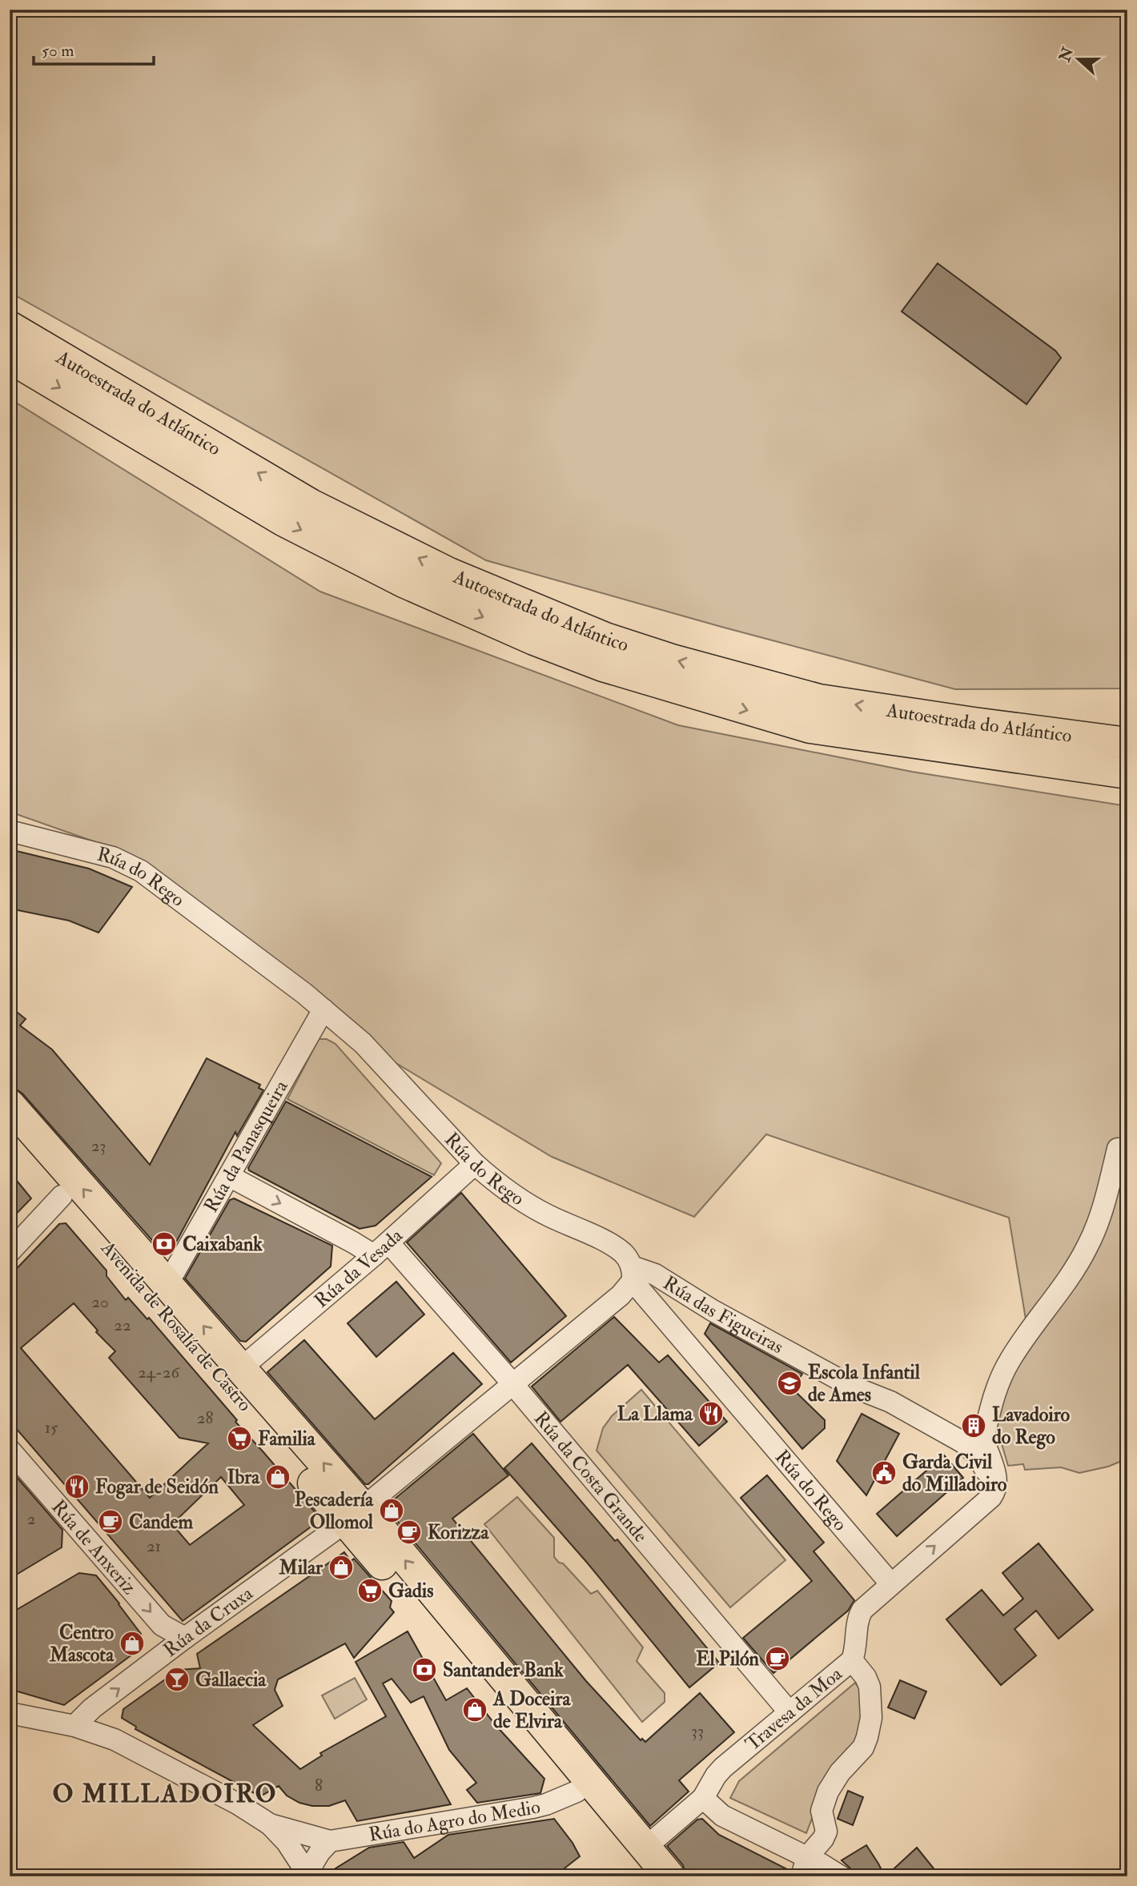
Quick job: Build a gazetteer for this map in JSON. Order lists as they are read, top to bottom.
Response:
{
  "streets": {
    "highway": ["Autoestrada do Atlántico", "Avenida de Rosalía de Castro"],
    "street": [
      "Rúa do Rego",
      "Rúa da Panasqueira",
      "Rúa da Vesada",
      "Rúa das Figueiras",
      "Rúa da Costa Grande",
      "Rúa de Anxeriz",
      "Rúa da Cruxa",
      "Travesa da Moa",
      "Rúa do Agro do Medio"
    ]
  },
  "crossings": [
    ["Rúa do Rego", "Rúa da Panasqueira"],
    ["Rúa do Rego", "Rúa da Vesada"],
    ["Rúa do Rego", "Rúa das Figueiras"],
    ["Rúa do Rego", "Travesa da Moa"],
    ["Rúa da Panasqueira", "Avenida de Rosalía de Castro"],
    ["Rúa da Panasqueira", "Rúa da Costa Grande"],
    ["Rúa da Vesada", "Avenida de Rosalía de Castro"],
    ["Rúa da Vesada", "Rúa da Costa Grande"],
    ["Rúa das Figueiras", "Travesa da Moa"],
    ["Avenida de Rosalía de Castro", "Rúa da Cruxa"],
    ["Avenida de Rosalía de Castro", "Travesa da Moa"],
    ["Avenida de Rosalía de Castro", "Rúa do Agro do Medio"],
    ["Rúa da Costa Grande", "Travesa da Moa"],
    ["Rúa de Anxeriz", "Rúa da Cruxa"],
    ["Rúa da Cruxa", "Rúa do Agro do Medio"]
  ],
  "one_way": ["Rúa de Anxeriz", "Rúa da Cruxa"],
  "districts": ["O MILLADOIRO"],
  "places": {
    "bank": ["Caixabank", "Santander Bank"],
    "school or university": ["Escola Infantil de Ames"],
    "restaurant": ["La Llama", "Fogar de Seidón"],
    "building": ["Lavadoiro do Rego"],
    "supermarket": ["Familia", "Gadis"],
    "public building": ["Garda Civil do Milladoiro"],
    "shop": [
      "Ibra",
      "Pescadería Ollomol",
      "Milar",
      "Centro Mascota",
      "A Doceira de Elvira"
    ],
    "cafe": ["Candem", "Korizza", "El Pilón"],
    "bar": ["Gallaecia"]
  },
  "house_numbers": [
    "23",
    "20",
    "22",
    "24-26",
    "28",
    "15",
    "2",
    "21",
    "33",
    "8"
  ],
  "scale_bar": "50 m",
  "north": "left"
}
